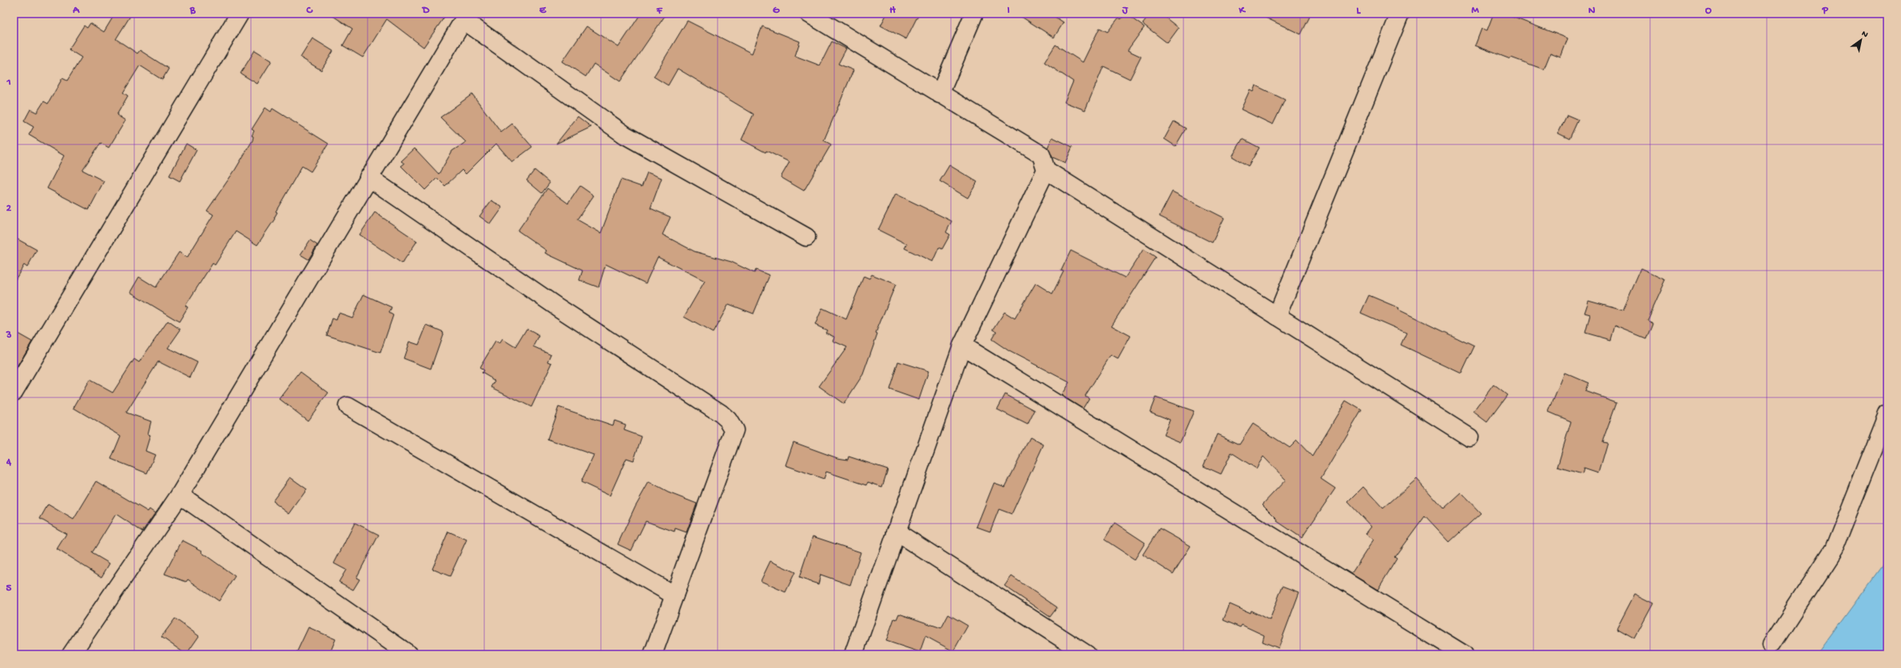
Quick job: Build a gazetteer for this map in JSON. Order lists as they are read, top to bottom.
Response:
{
  "north": "top right",
  "grid": {
    "columns": [
      "A",
      "B",
      "C",
      "D",
      "E",
      "F",
      "G",
      "H",
      "I",
      "J",
      "K",
      "L",
      "M",
      "N",
      "O",
      "P"
    ],
    "rows": [
      "1",
      "2",
      "3",
      "4",
      "5"
    ]
  }
}
